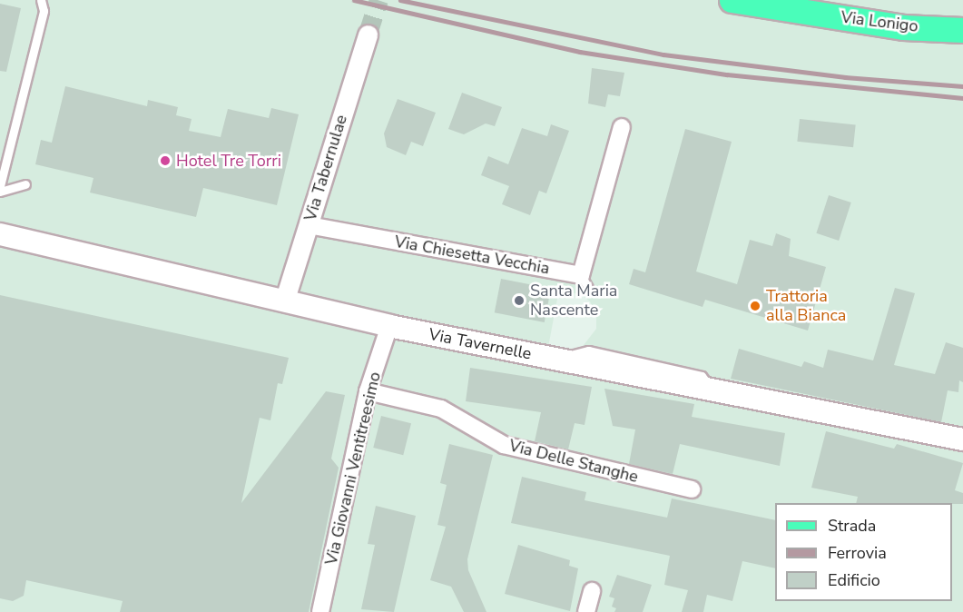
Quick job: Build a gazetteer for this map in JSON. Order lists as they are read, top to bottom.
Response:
{
  "streets": {
    "main road": ["Via Lonigo", "Via Tavernelle"],
    "street": [
      "Via Tabernulae",
      "Via Chiesetta Vecchia",
      "Via Delle Stanghe",
      "Via Giovanni Ventitreesimo"
    ]
  },
  "crossings": [
    ["Via Tabernulae", "Via Chiesetta Vecchia"],
    ["Via Tabernulae", "Via Tavernelle"],
    ["Via Tavernelle", "Via Giovanni Ventitreesimo"],
    ["Via Delle Stanghe", "Via Giovanni Ventitreesimo"]
  ],
  "places": ["Hotel Tre Torri", "Santa Maria Nascente", "Trattoria alla Bianca"],
  "legend": ["Strada", "Ferrovia", "Edificio"]
}
